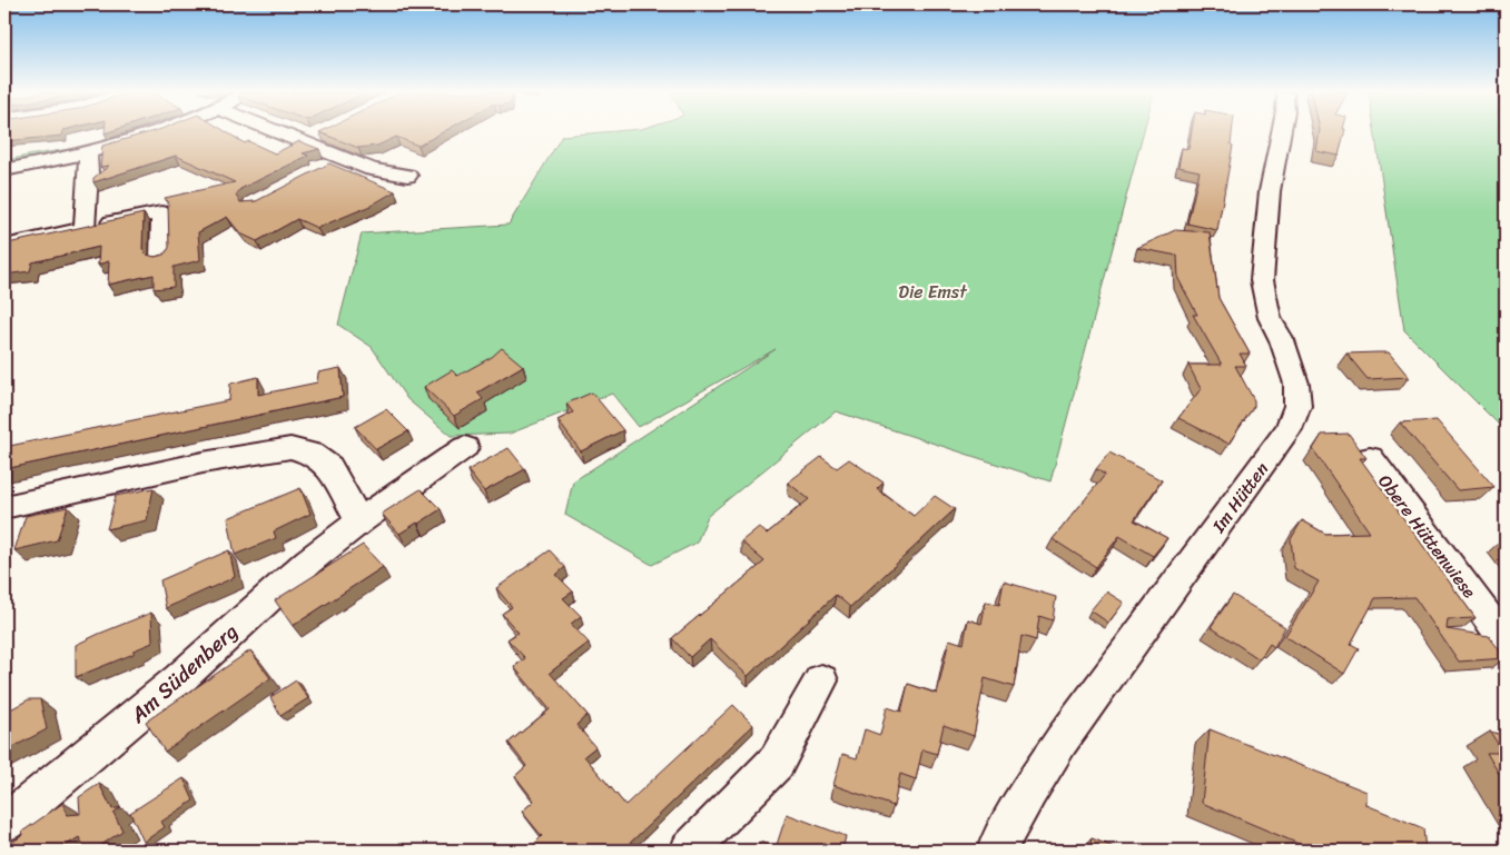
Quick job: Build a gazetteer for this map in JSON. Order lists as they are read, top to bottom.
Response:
{
  "streets": {
    "street": ["Im Hütten", "Obere Hüttenwiese", "Am Südenberg"]
  },
  "parks": ["Die Emst"]
}
